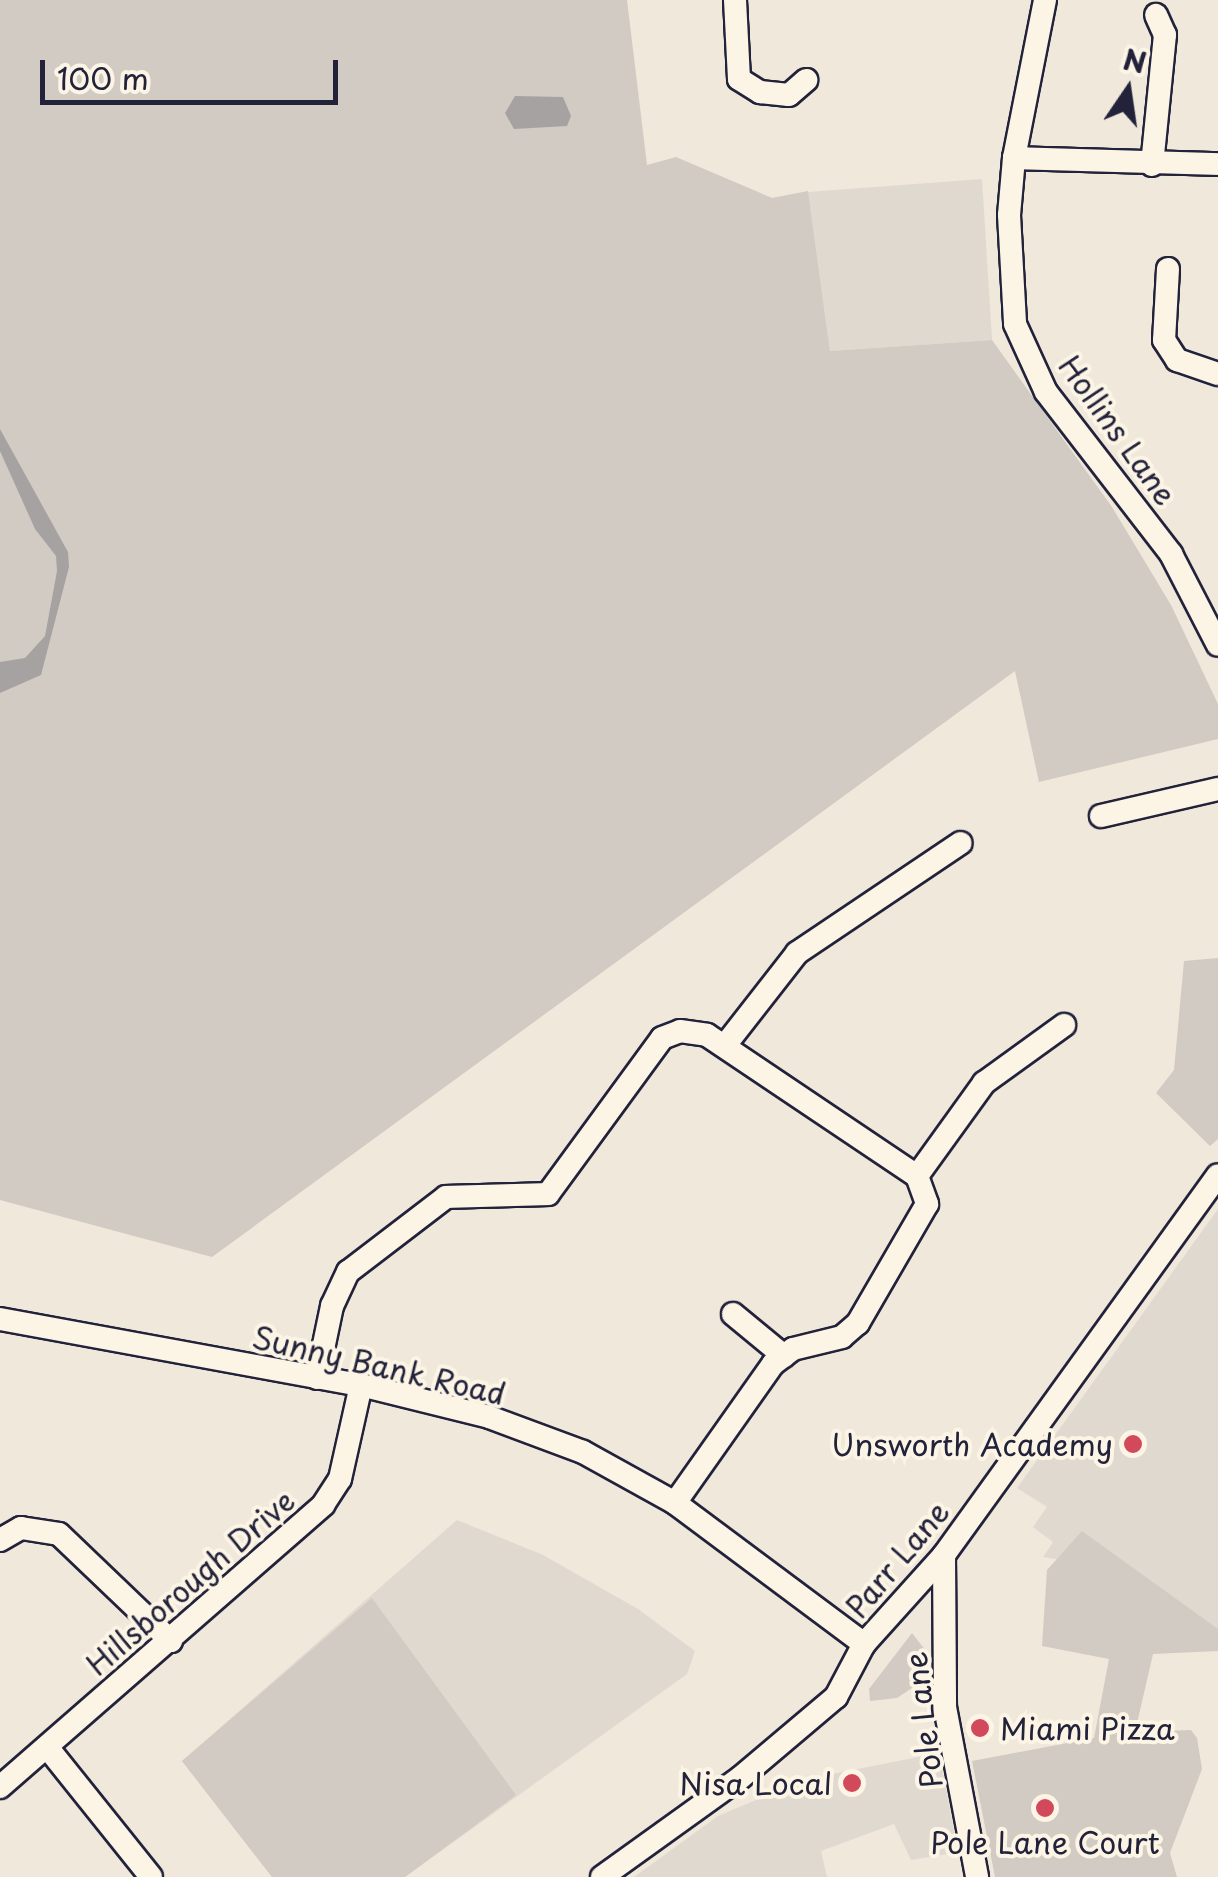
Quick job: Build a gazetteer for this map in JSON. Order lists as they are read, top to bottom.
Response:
{
  "streets": {
    "street": [
      "Hollins Lane",
      "Sunny Bank Road",
      "Parr Lane",
      "Hillsborough Drive",
      "Pole Lane"
    ]
  },
  "crossings": [
    ["Sunny Bank Road", "Parr Lane"],
    ["Sunny Bank Road", "Hillsborough Drive"],
    ["Parr Lane", "Pole Lane"]
  ],
  "places": [
    "Unsworth Academy",
    "Miami Pizza",
    "Nisa Local",
    "Pole Lane Court"
  ],
  "scale_bar": "100 m",
  "north": "top"
}
